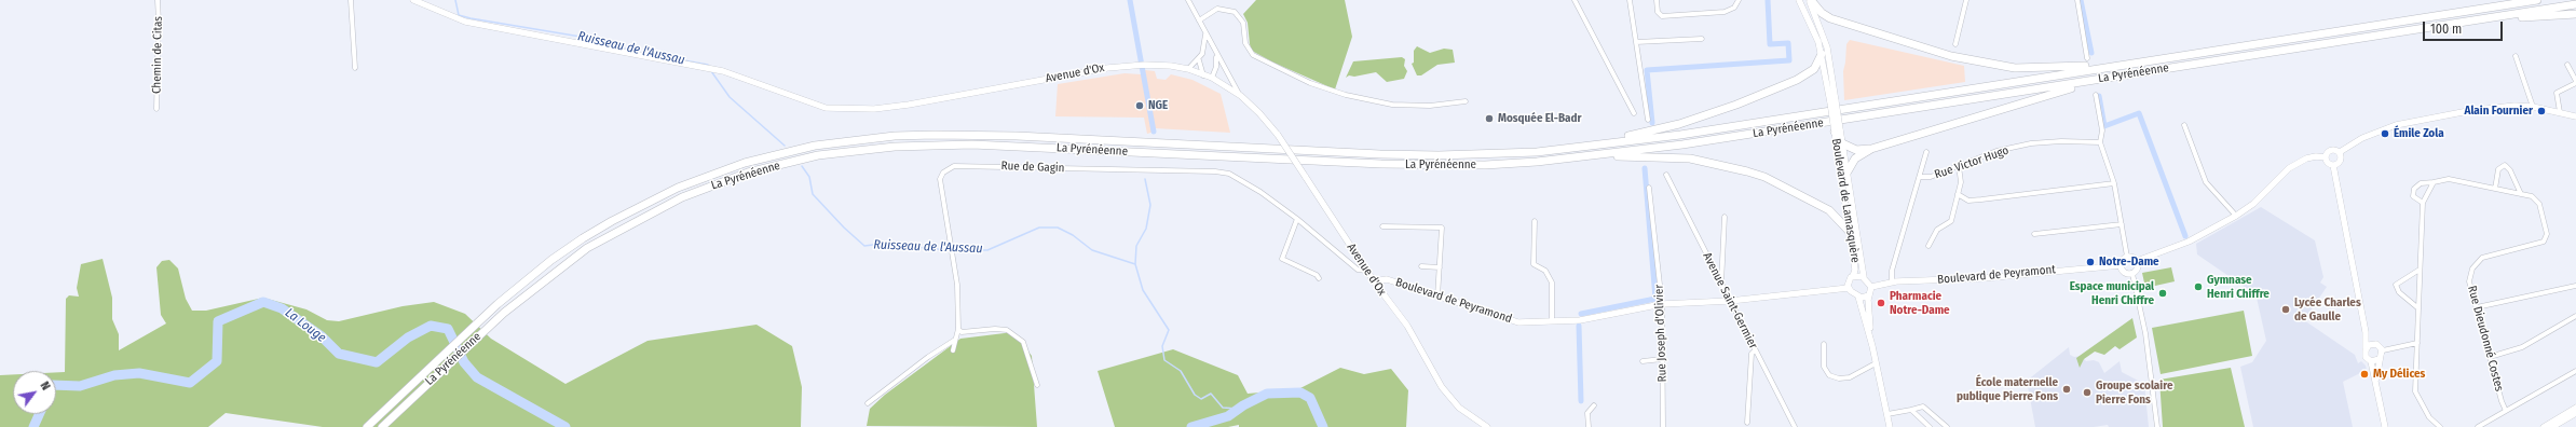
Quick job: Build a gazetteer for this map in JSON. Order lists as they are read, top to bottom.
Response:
{
  "streets": {
    "highway": ["La Pyrénéenne"],
    "street": [
      "Chemin de Citas",
      "Avenue d'Ox",
      "Rue Victor Hugo",
      "Rue de Gagin",
      "Boulevard de Lamasquère",
      "Boulevard de Peyramont",
      "Boulevard de Peyramond",
      "Avenue Saint-Germier",
      "Rue Joseph d'Olivier",
      "Rue Dieudonné Costes"
    ]
  },
  "crossings": [
    ["Avenue d'Ox", "Rue de Gagin"],
    ["Avenue d'Ox", "Boulevard de Peyramond"],
    ["Boulevard de Lamasquère", "Boulevard de Peyramont"],
    ["Boulevard de Peyramond", "Rue Joseph d'Olivier"]
  ],
  "water": ["Ruisseau de l'Aussau", "La Louge"],
  "places": [
    "NGE",
    "Alain Fournier",
    "Mosquée El-Badr",
    "Émile Zola",
    "Notre-Dame",
    "Gymnase Henri Chiffre",
    "Espace municipal Henri Chiffre",
    "Pharmacie Notre-Dame",
    "Lycée Charles de Gaulle",
    "My Délices",
    "École maternelle publique Pierre Fons",
    "Groupe scolaire Pierre Fons"
  ],
  "scale_bar": "100 m",
  "north": "top right"
}
